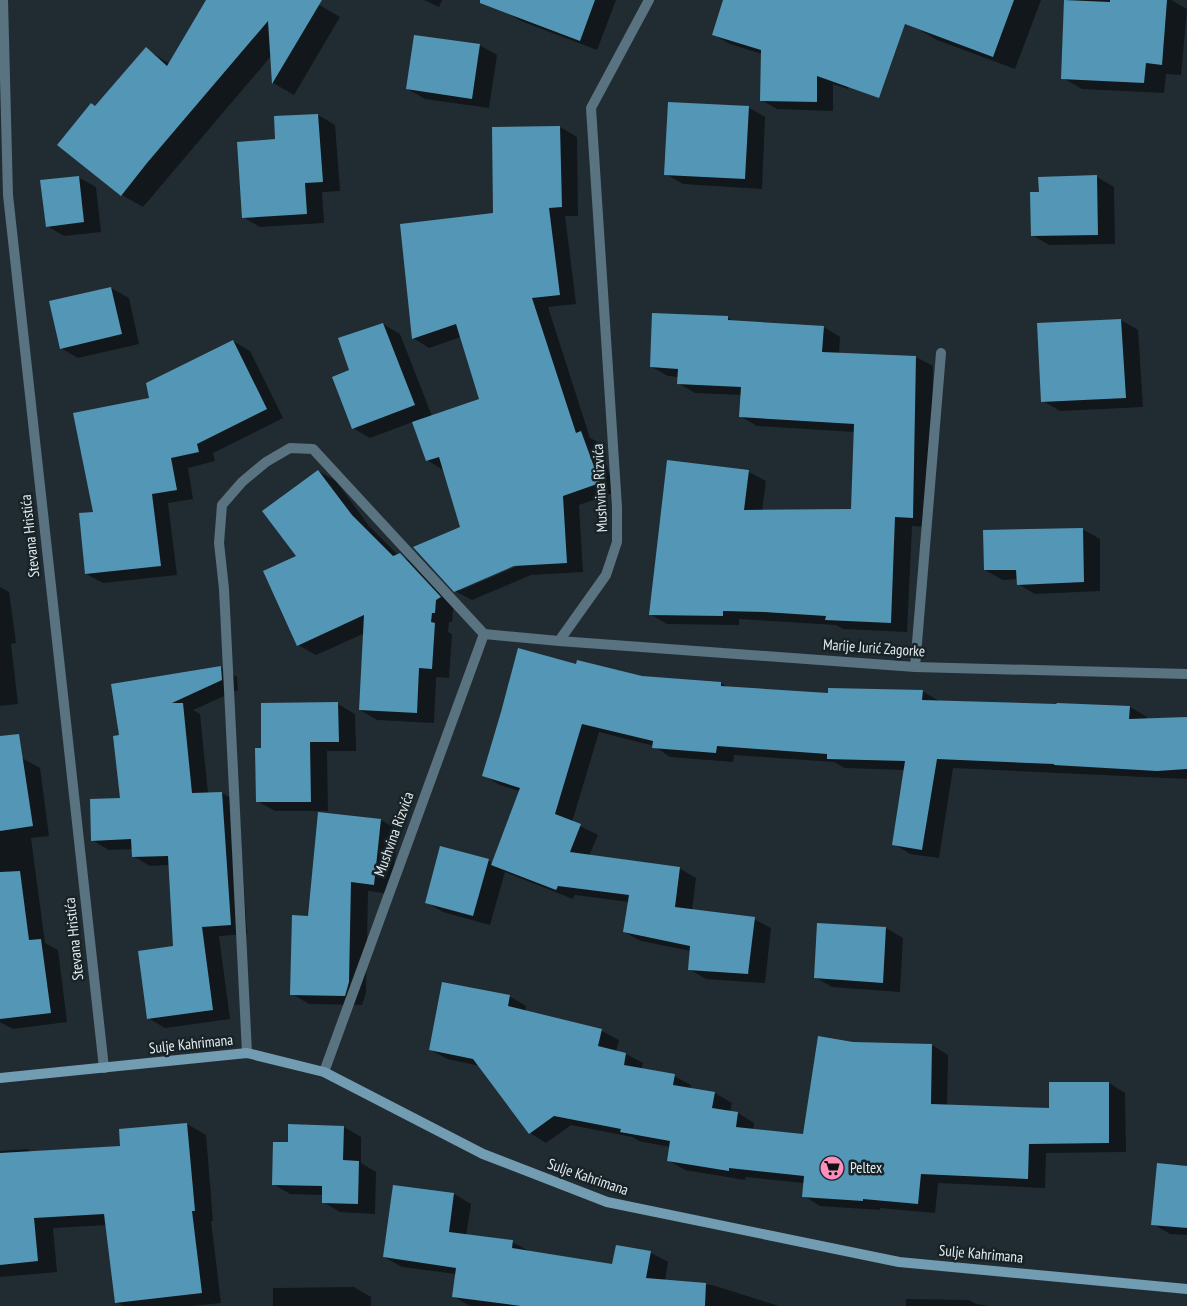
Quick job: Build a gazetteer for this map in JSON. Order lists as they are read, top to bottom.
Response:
{
  "streets": {
    "street": [
      "Mushvina Rizvića",
      "Stevana Hristića",
      "Marije Jurić Zagorke",
      "Sulje Kahrimana"
    ]
  },
  "crossings": [
    ["Mushvina Rizvića", "Marije Jurić Zagorke"],
    ["Mushvina Rizvića", "Sulje Kahrimana"],
    ["Stevana Hristića", "Sulje Kahrimana"]
  ],
  "places": {
    "supermarket": ["Peltex"]
  }
}
